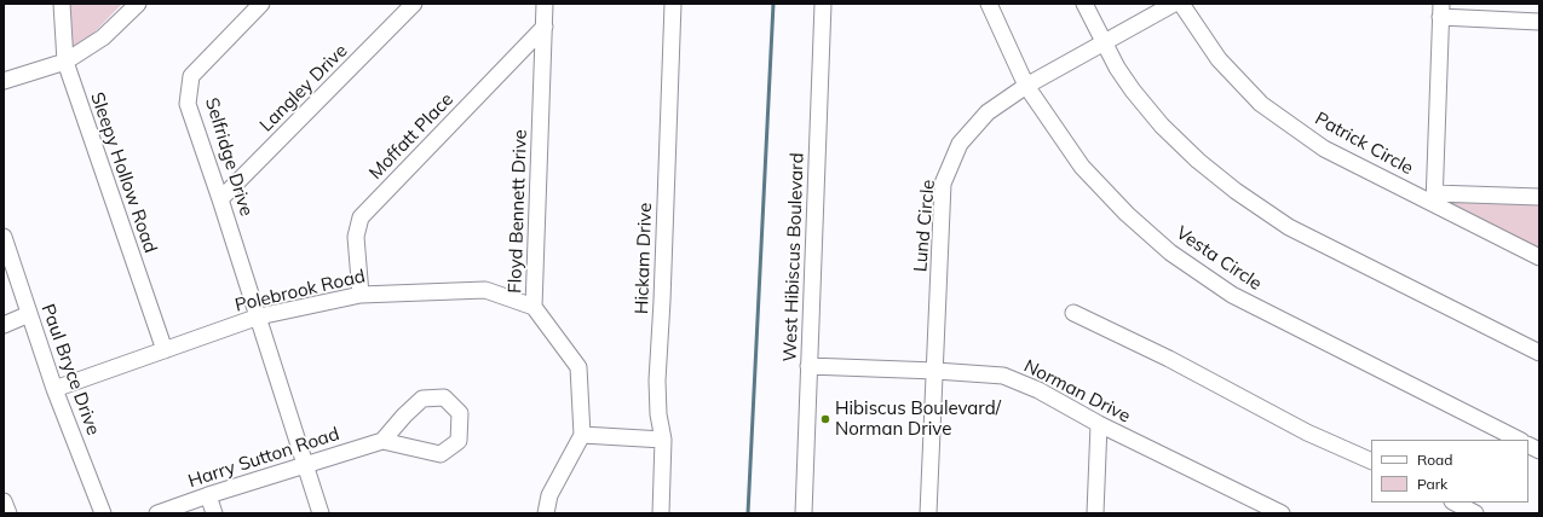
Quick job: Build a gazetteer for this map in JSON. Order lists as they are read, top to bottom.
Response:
{
  "streets": {
    "street": [
      "Langley Drive",
      "Moffatt Place",
      "Patrick Circle",
      "Selfridge Drive",
      "Sleepy Hollow Road",
      "Floyd Bennett Drive",
      "Lund Circle",
      "West Hibiscus Boulevard",
      "Hickam Drive",
      "Vesta Circle",
      "Polebrook Road",
      "Paul Bryce Drive",
      "Norman Drive",
      "Harry Sutton Road"
    ]
  },
  "crossings": [
    ["Langley Drive", "Selfridge Drive"],
    ["Moffatt Place", "Floyd Bennett Drive"],
    ["Moffatt Place", "Polebrook Road"],
    ["Selfridge Drive", "Polebrook Road"],
    ["Selfridge Drive", "Harry Sutton Road"],
    ["Sleepy Hollow Road", "Polebrook Road"],
    ["Floyd Bennett Drive", "Polebrook Road"],
    ["Lund Circle", "Vesta Circle"],
    ["Lund Circle", "Norman Drive"],
    ["West Hibiscus Boulevard", "Norman Drive"],
    ["Polebrook Road", "Paul Bryce Drive"]
  ],
  "places": ["Hibiscus Boulevard/ Norman Drive"],
  "legend": ["Road", "Park"]
}
